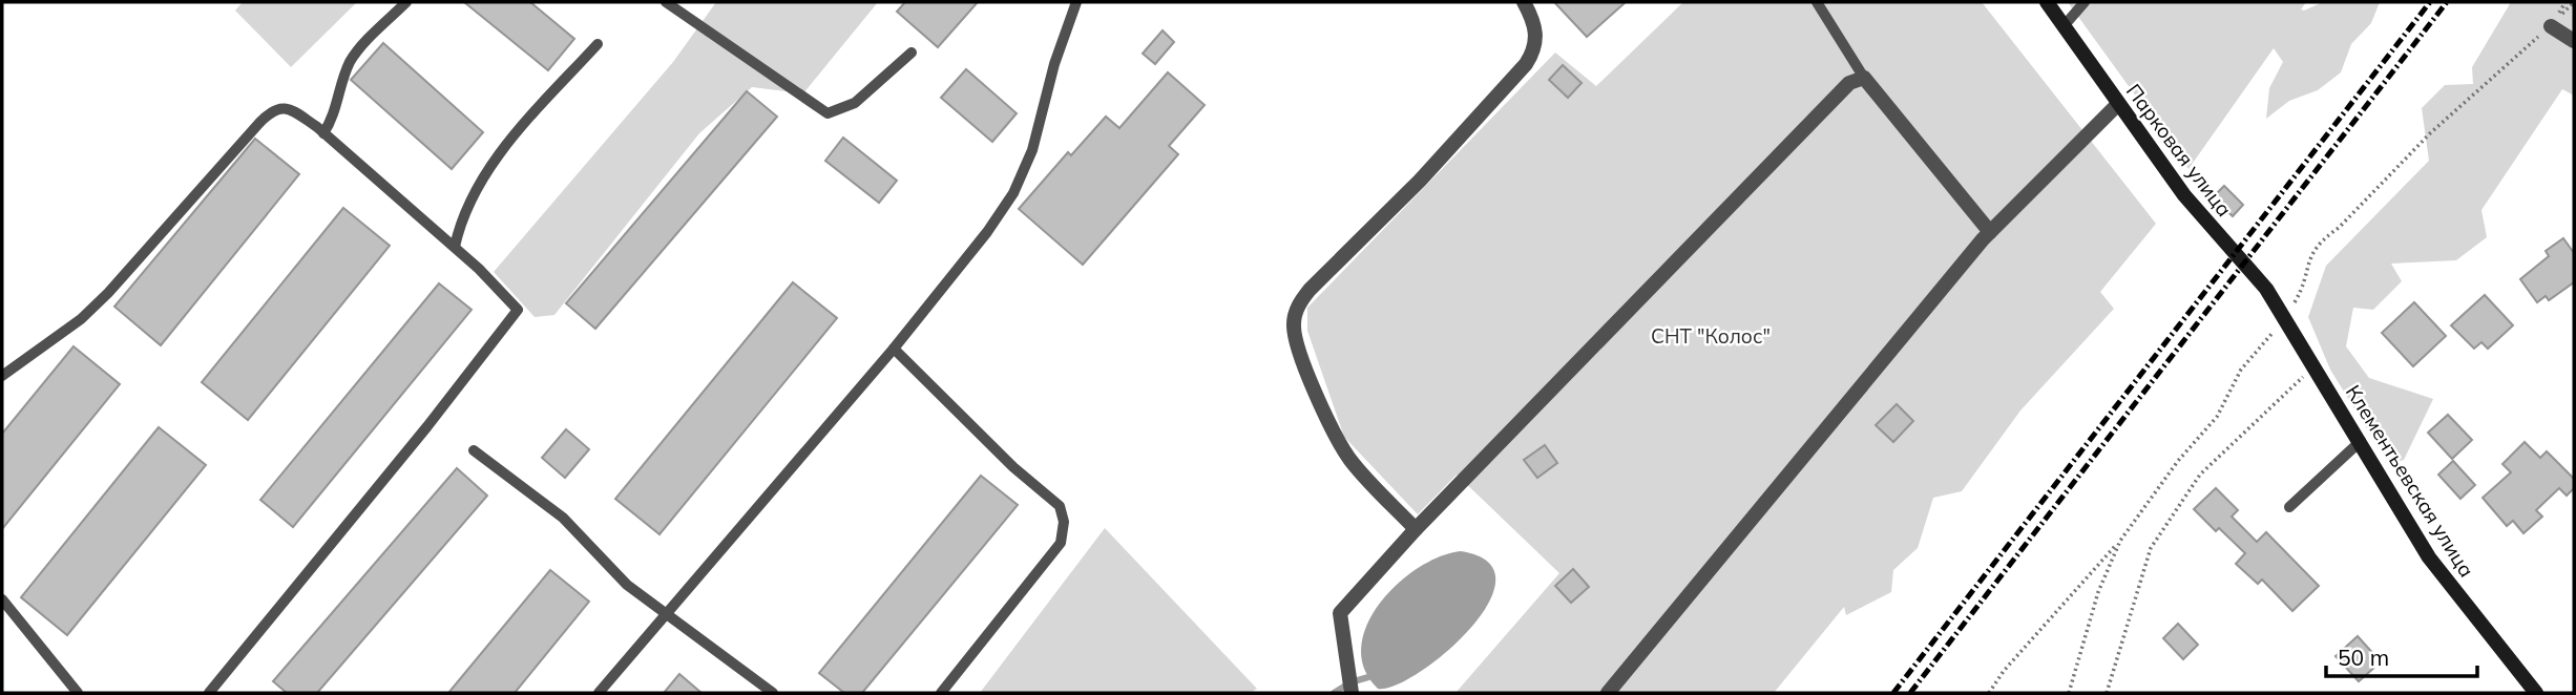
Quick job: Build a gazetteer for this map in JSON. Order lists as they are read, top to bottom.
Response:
{
  "streets": {
    "street": ["Парковая улица", "Клементьевская улица"]
  },
  "crossings": [
    ["Парковая улица", "Клементьевская улица"]
  ],
  "parks": ["СНТ \"Колос\""],
  "scale_bar": "50 m"
}
